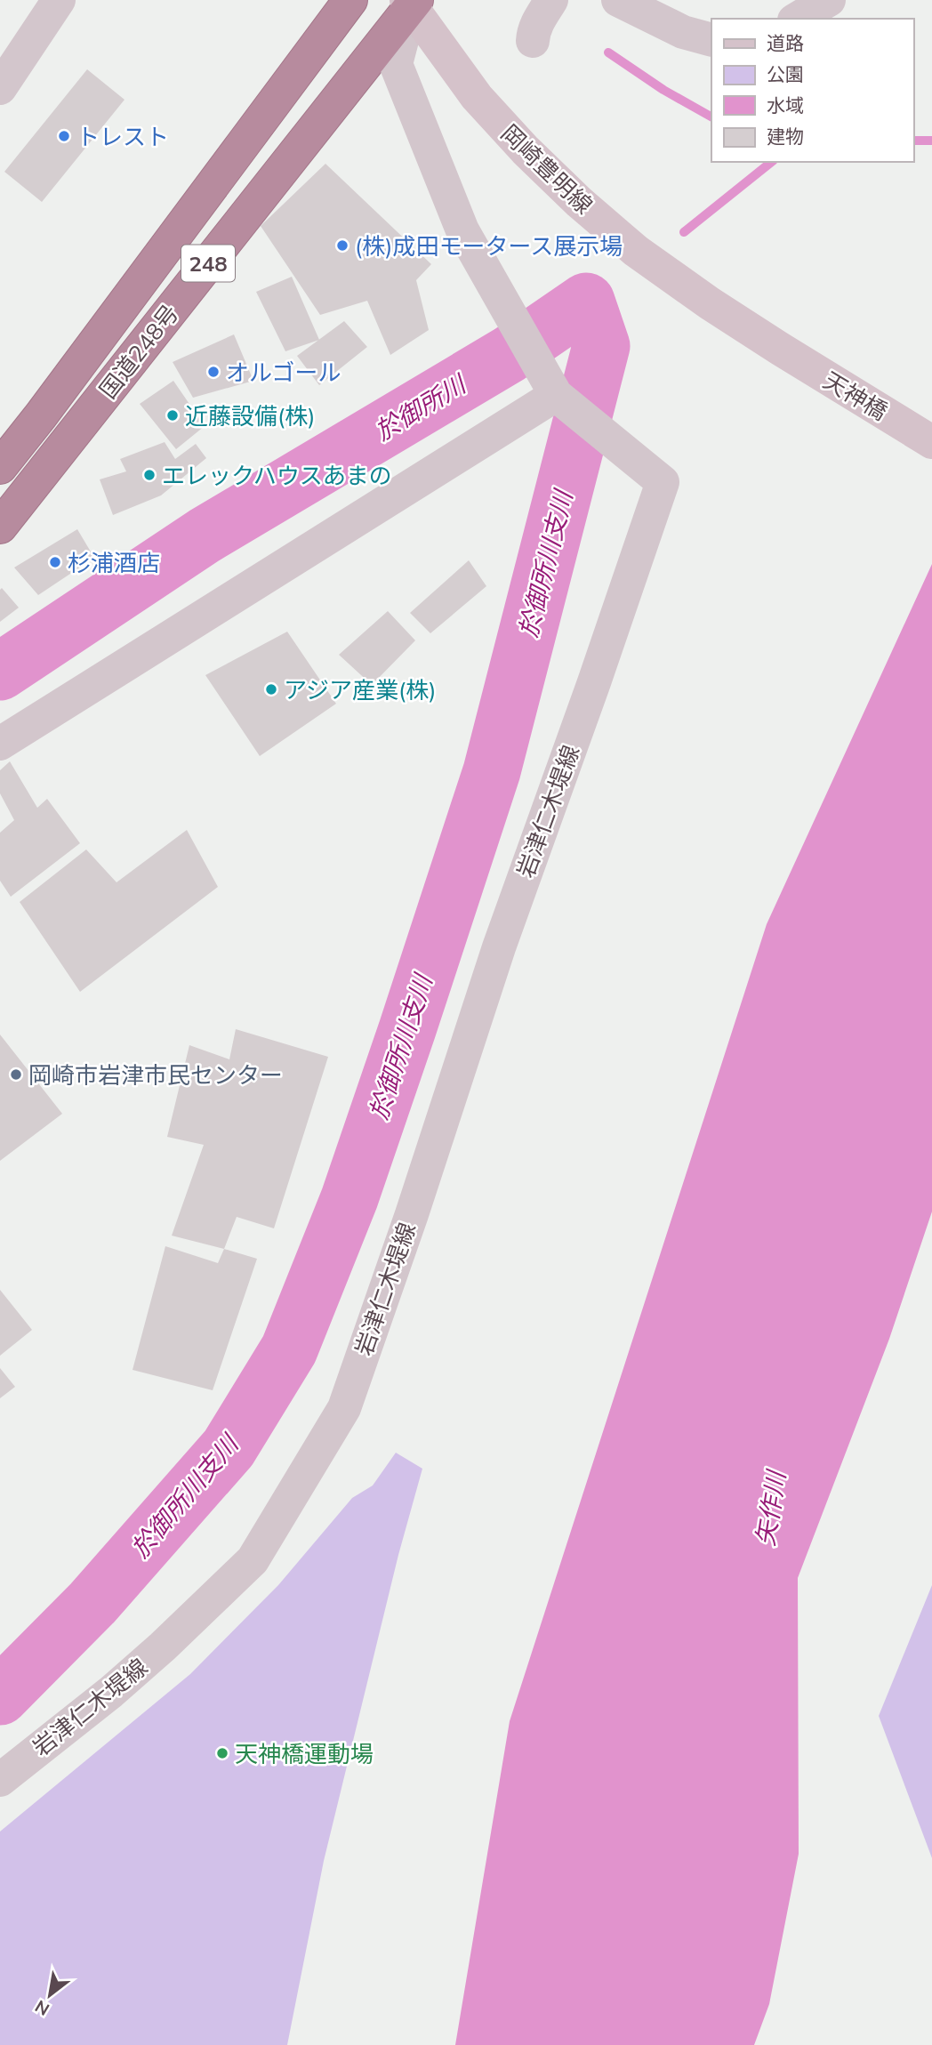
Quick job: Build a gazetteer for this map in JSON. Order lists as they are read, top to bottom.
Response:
{
  "streets": {
    "highway": ["248", "国道248号"],
    "main road": ["岡崎豊明線", "天神橋"],
    "street": ["岩津仁木堤線"]
  },
  "crossings": [
    ["岡崎豊明線", "国道248号"],
    ["岡崎豊明線", "天神橋"]
  ],
  "water": ["於御所川", "於御所川支川", "矢作川"],
  "places": [
    "トレスト",
    "(株)成田モータース展示場",
    "オルゴール",
    "近藤設備(株)",
    "エレックハウスあまの",
    "杉浦酒店",
    "アジア産業(株)",
    "岡崎市岩津市民センター",
    "天神橋運動場"
  ],
  "legend": [
    "道路",
    "公園",
    "水域",
    "建物"
  ],
  "north": "bottom left"
}
